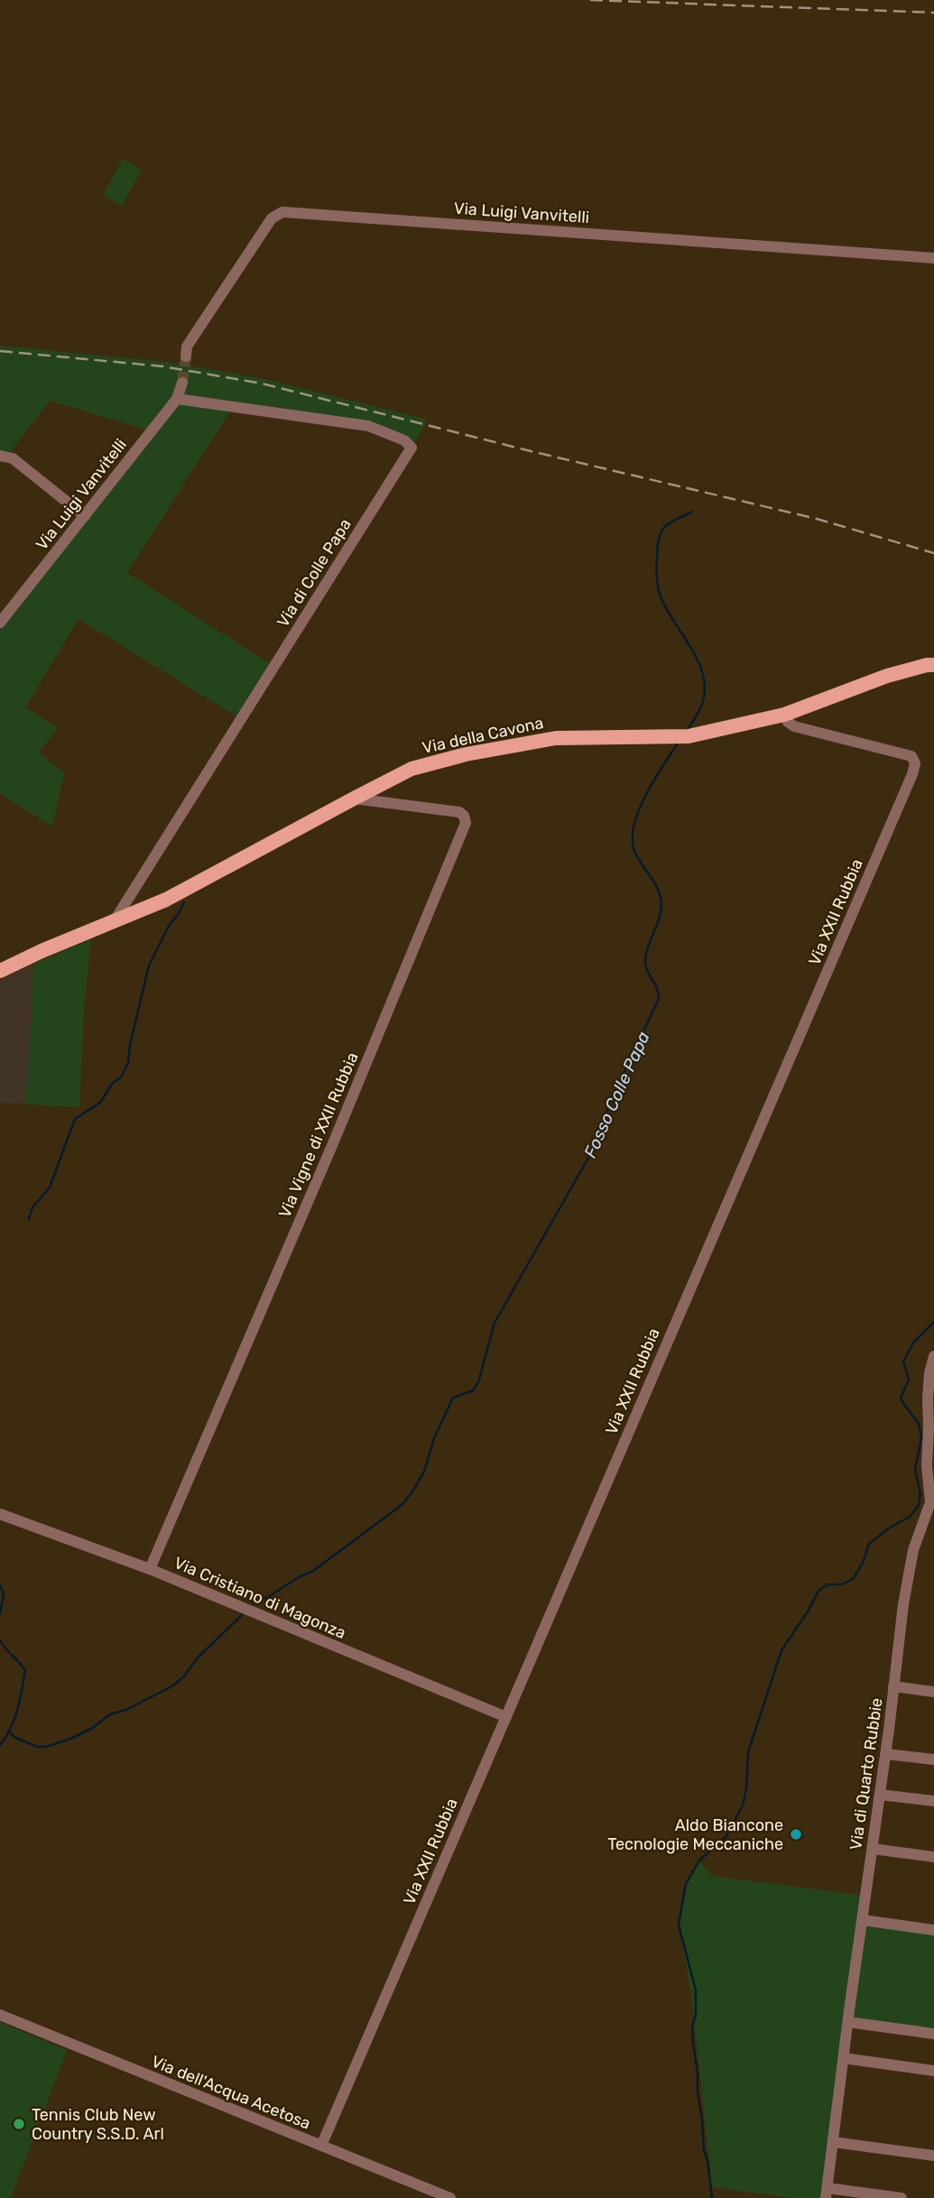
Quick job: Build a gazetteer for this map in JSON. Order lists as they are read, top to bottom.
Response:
{
  "streets": {
    "main road": ["Via della Cavona"],
    "street": [
      "Via Luigi Vanvitelli",
      "Via di Colle Papa",
      "Via XXII Rubbia",
      "Via Vigne di XXII Rubbia",
      "Via Cristiano di Magonza",
      "Via di Quarto Rubbie",
      "Via dell'Acqua Acetosa"
    ]
  },
  "crossings": [
    ["Via Luigi Vanvitelli", "Via di Colle Papa"],
    ["Via di Colle Papa", "Via della Cavona"],
    ["Via della Cavona", "Via XXII Rubbia"],
    ["Via della Cavona", "Via Vigne di XXII Rubbia"],
    ["Via XXII Rubbia", "Via Cristiano di Magonza"],
    ["Via XXII Rubbia", "Via dell'Acqua Acetosa"],
    ["Via Vigne di XXII Rubbia", "Via Cristiano di Magonza"]
  ],
  "water": ["Fosso Colle Papa"],
  "places": ["Aldo Biancone Tecnologie Meccaniche", "Tennis Club New Country S.S.D. Arl"]
}
